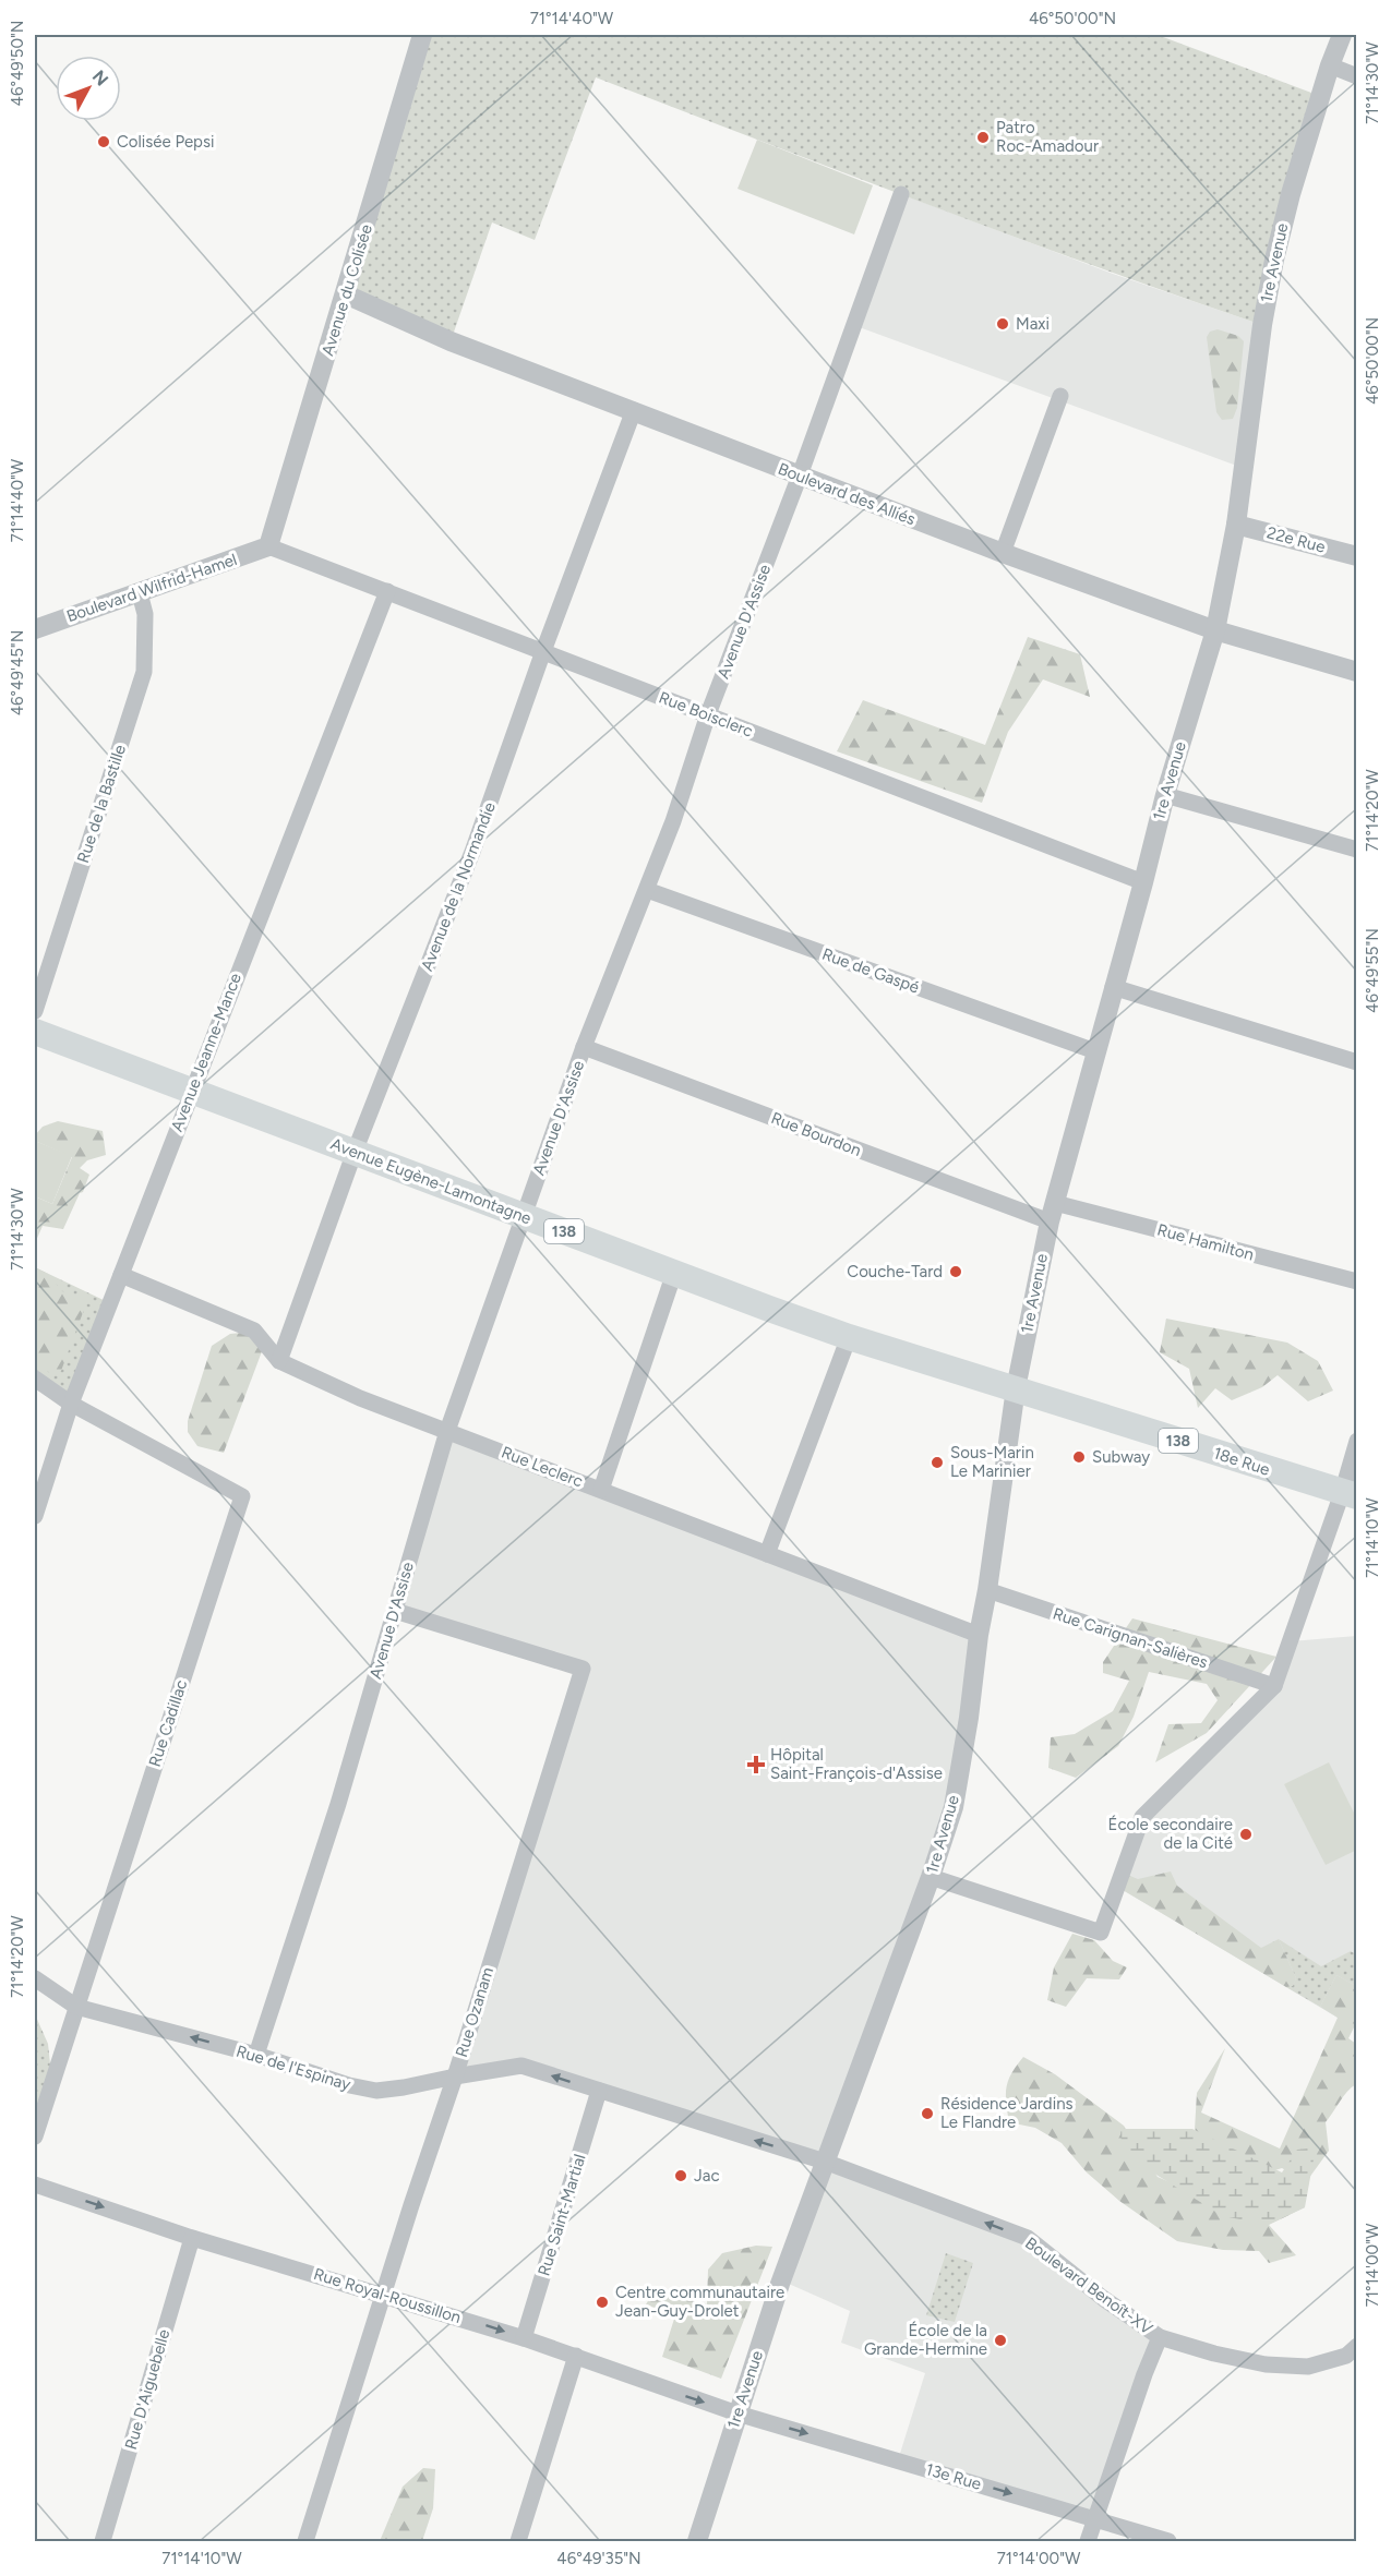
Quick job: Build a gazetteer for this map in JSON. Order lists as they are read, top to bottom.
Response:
{
  "streets": {
    "main road": ["Avenue Eugène-Lamontagne", "138", "18e Rue"],
    "street": [
      "1re Avenue",
      "Avenue du Colisée",
      "Boulevard des Alliés",
      "22e Rue",
      "Boulevard Wilfrid-Hamel",
      "Avenue D'Assise",
      "Rue Boisclerc",
      "Rue de la Bastille",
      "Avenue de la Normandie",
      "Rue de Gaspé",
      "Avenue Jeanne-Mance",
      "Rue Bourdon",
      "Rue Hamilton",
      "Rue Leclerc",
      "Rue Carignan-Salières",
      "Rue Cadillac",
      "Rue Ozanam",
      "Rue de l'Espinay",
      "Rue Saint-Martial",
      "Boulevard Benoît-XV",
      "Rue Royal-Roussillon",
      "Rue D'Aiguebelle",
      "13e Rue"
    ]
  },
  "crossings": [
    ["1re Avenue", "Boulevard des Alliés"],
    ["1re Avenue", "22e Rue"],
    ["1re Avenue", "Rue Boisclerc"],
    ["1re Avenue", "Rue de Gaspé"],
    ["1re Avenue", "Rue Bourdon"],
    ["1re Avenue", "Avenue Eugène-Lamontagne"],
    ["1re Avenue", "Rue Hamilton"],
    ["1re Avenue", "18e Rue"],
    ["1re Avenue", "Rue Leclerc"],
    ["1re Avenue", "Rue Carignan-Salières"],
    ["1re Avenue", "Rue de l'Espinay"],
    ["1re Avenue", "Boulevard Benoît-XV"],
    ["1re Avenue", "Rue Royal-Roussillon"],
    ["1re Avenue", "13e Rue"],
    ["Avenue du Colisée", "Boulevard des Alliés"],
    ["Avenue du Colisée", "Boulevard Wilfrid-Hamel"],
    ["Avenue du Colisée", "Rue Boisclerc"],
    ["Boulevard des Alliés", "Avenue D'Assise"],
    ["Boulevard des Alliés", "Avenue de la Normandie"],
    ["Boulevard Wilfrid-Hamel", "Rue Boisclerc"],
    ["Boulevard Wilfrid-Hamel", "Rue de la Bastille"],
    ["Avenue D'Assise", "Rue Boisclerc"],
    ["Avenue D'Assise", "Rue de Gaspé"],
    ["Avenue D'Assise", "Rue Bourdon"],
    ["Avenue D'Assise", "Avenue Eugène-Lamontagne"],
    ["Avenue D'Assise", "Rue Leclerc"],
    ["Avenue D'Assise", "Rue Ozanam"],
    ["Avenue D'Assise", "Rue de l'Espinay"],
    ["Rue Boisclerc", "Avenue de la Normandie"],
    ["Rue Boisclerc", "Avenue Jeanne-Mance"],
    ["Avenue de la Normandie", "Avenue Eugène-Lamontagne"],
    ["Avenue de la Normandie", "Rue Leclerc"],
    ["Avenue Jeanne-Mance", "Avenue Eugène-Lamontagne"],
    ["Avenue Jeanne-Mance", "Rue Leclerc"],
    ["Avenue Jeanne-Mance", "Rue Cadillac"],
    ["Rue Bourdon", "Rue Hamilton"],
    ["Avenue Eugène-Lamontagne", "18e Rue"],
    ["Rue Cadillac", "Rue de l'Espinay"],
    ["Rue Ozanam", "Rue de l'Espinay"],
    ["Rue Ozanam", "Rue Royal-Roussillon"],
    ["Rue de l'Espinay", "Rue Saint-Martial"],
    ["Rue de l'Espinay", "Boulevard Benoît-XV"],
    ["Rue Saint-Martial", "Rue Royal-Roussillon"],
    ["Rue Royal-Roussillon", "Rue D'Aiguebelle"],
    ["Rue Royal-Roussillon", "13e Rue"]
  ],
  "one_way": [
    "Rue de l'Espinay",
    "Boulevard Benoît-XV",
    "Rue Royal-Roussillon",
    "13e Rue"
  ],
  "places": {
    "other": [
      "Patro Roc-Amadour",
      "Colisée Pepsi",
      "Maxi",
      "Couche-Tard",
      "Subway",
      "Sous-Marin Le Marinier",
      "École secondaire de la Cité",
      "Résidence Jardins Le Flandre",
      "Jac",
      "Centre communautaire Jean-Guy-Drolet",
      "École de la Grande-Hermine"
    ],
    "health": ["Hôpital Saint-François-d'Assise"]
  },
  "north": "top right",
  "coordinates": [
    "71°14'40\"W",
    "46°50'00\"N",
    "46°49'50\"N",
    "71°14'30\"W",
    "46°49'45\"N",
    "71°14'20\"W",
    "46°49'55\"N",
    "71°14'10\"W",
    "71°14'00\"W",
    "46°49'35\"N"
  ]
}
